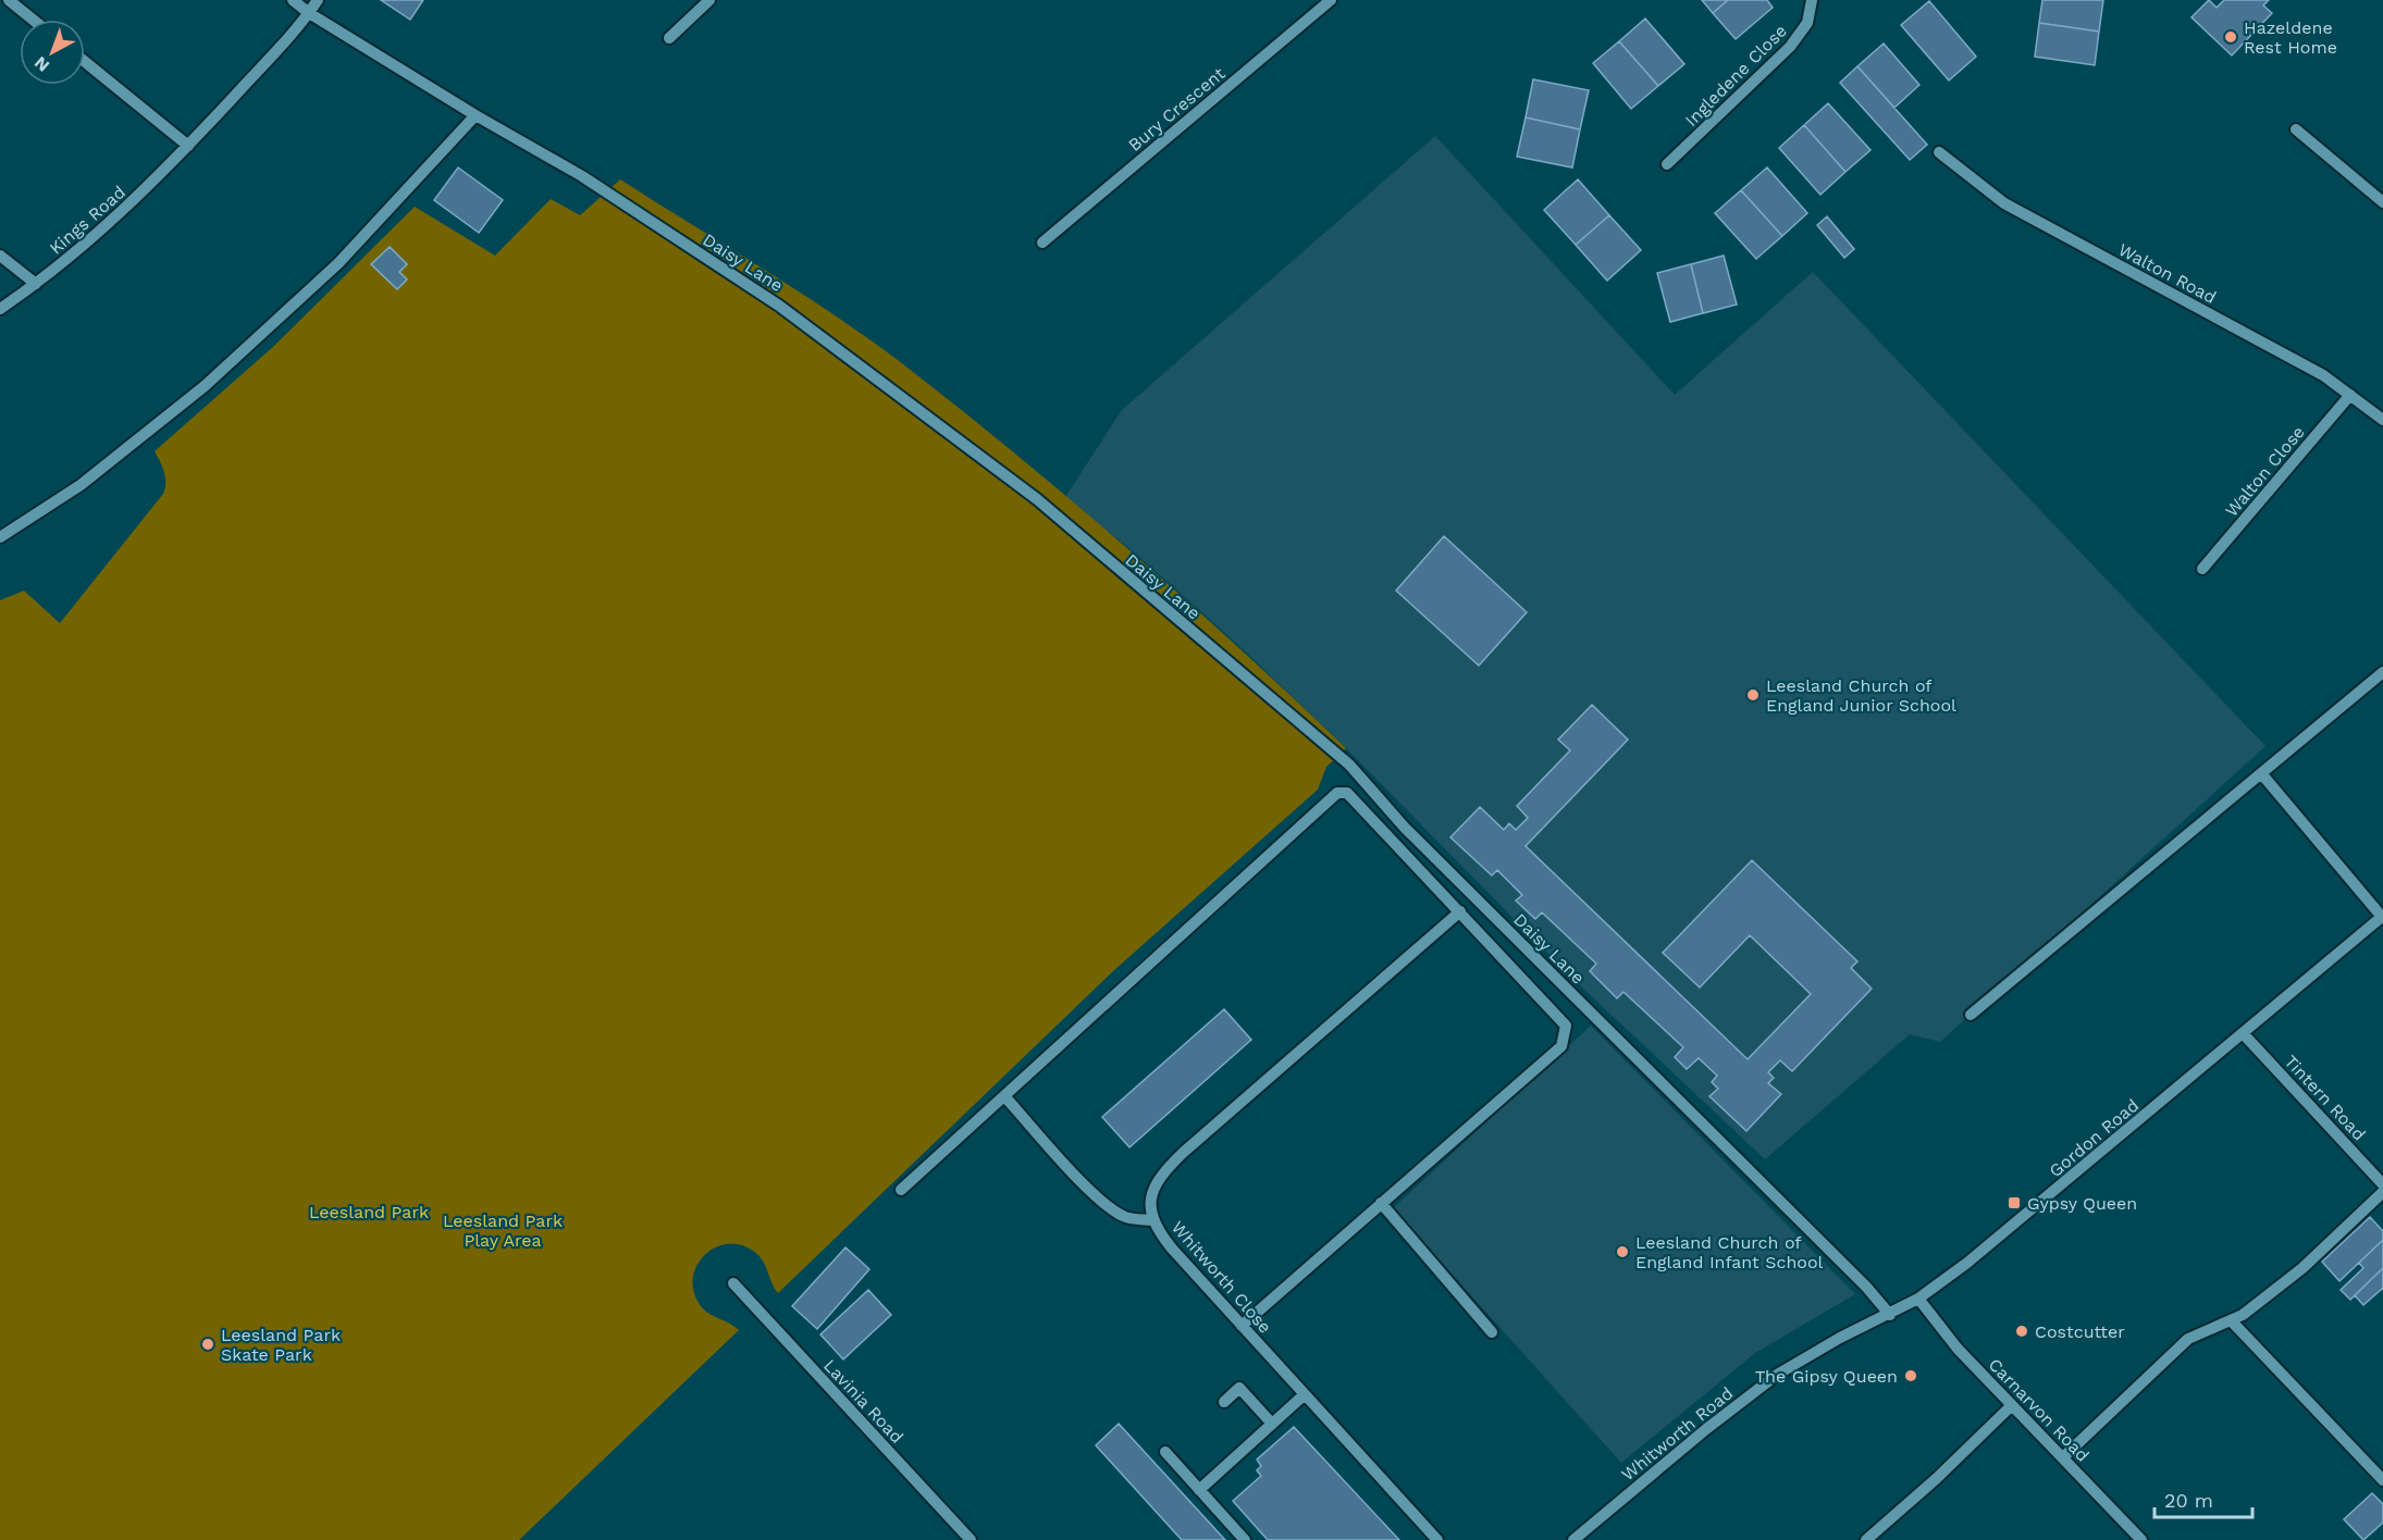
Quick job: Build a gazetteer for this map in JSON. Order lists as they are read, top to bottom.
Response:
{
  "streets": {
    "street": [
      "Ingledene Close",
      "Bury Crescent",
      "Kings Road",
      "Daisy Lane",
      "Walton Road",
      "Walton Close",
      "Tintern Road",
      "Gordon Road",
      "Whitworth Close",
      "Lavinia Road",
      "Carnarvon Road",
      "Whitworth Road"
    ]
  },
  "crossings": [
    ["Kings Road", "Daisy Lane"],
    ["Daisy Lane", "Gordon Road"],
    ["Walton Road", "Walton Close"],
    ["Tintern Road", "Gordon Road"],
    ["Gordon Road", "Carnarvon Road"],
    ["Gordon Road", "Whitworth Road"]
  ],
  "parks": ["Leesland Park", "Leesland Park Play Area"],
  "places": {
    "other": [
      "Hazeldene Rest Home",
      "Leesland Church of England Junior School",
      "Leesland Church of England Infant School",
      "Costcutter",
      "Leesland Park Skate Park",
      "The Gipsy Queen"
    ],
    "transit": ["Gypsy Queen"]
  },
  "scale_bar": "20 m",
  "north": "bottom left"
}
